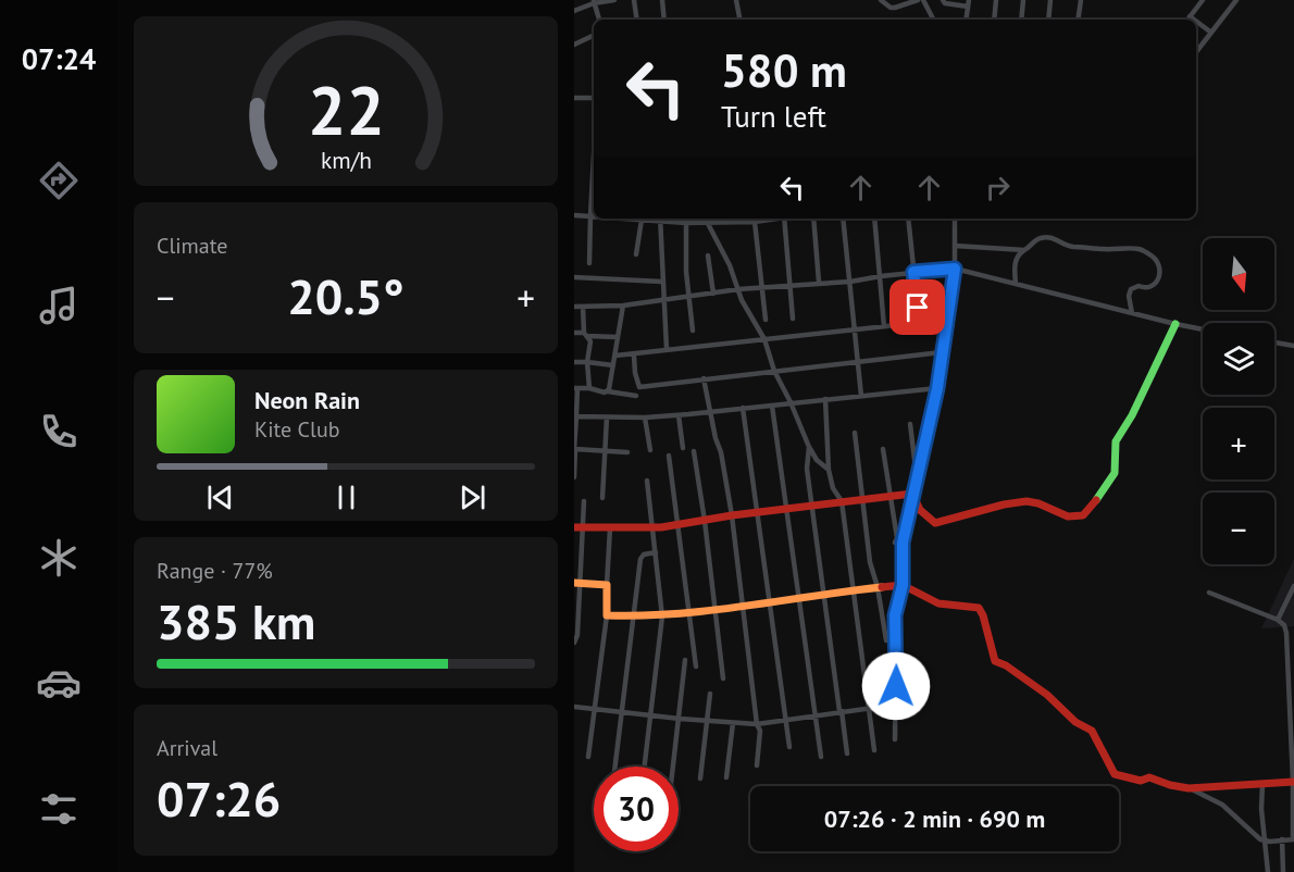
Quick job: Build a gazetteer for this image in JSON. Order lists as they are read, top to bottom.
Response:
{
  "north": "bottom",
  "page": {
    "tabs": "07:24",
    "turn": ["580 m", "Turn left"],
    "tile": [
      "Climate",
      ["Range · 77%", "385 km"],
      ["Arrival", "07:26"]
    ],
    "map_buttons": ["+", "−"],
    "heat": ["−", "20.5°", "+"],
    "song": ["Neon Rain", "Kite Club"],
    "limit": "30",
    "trip": "07:26 · 2 min · 690 m",
    "gauge": ["22", "km/h"]
  }
}
